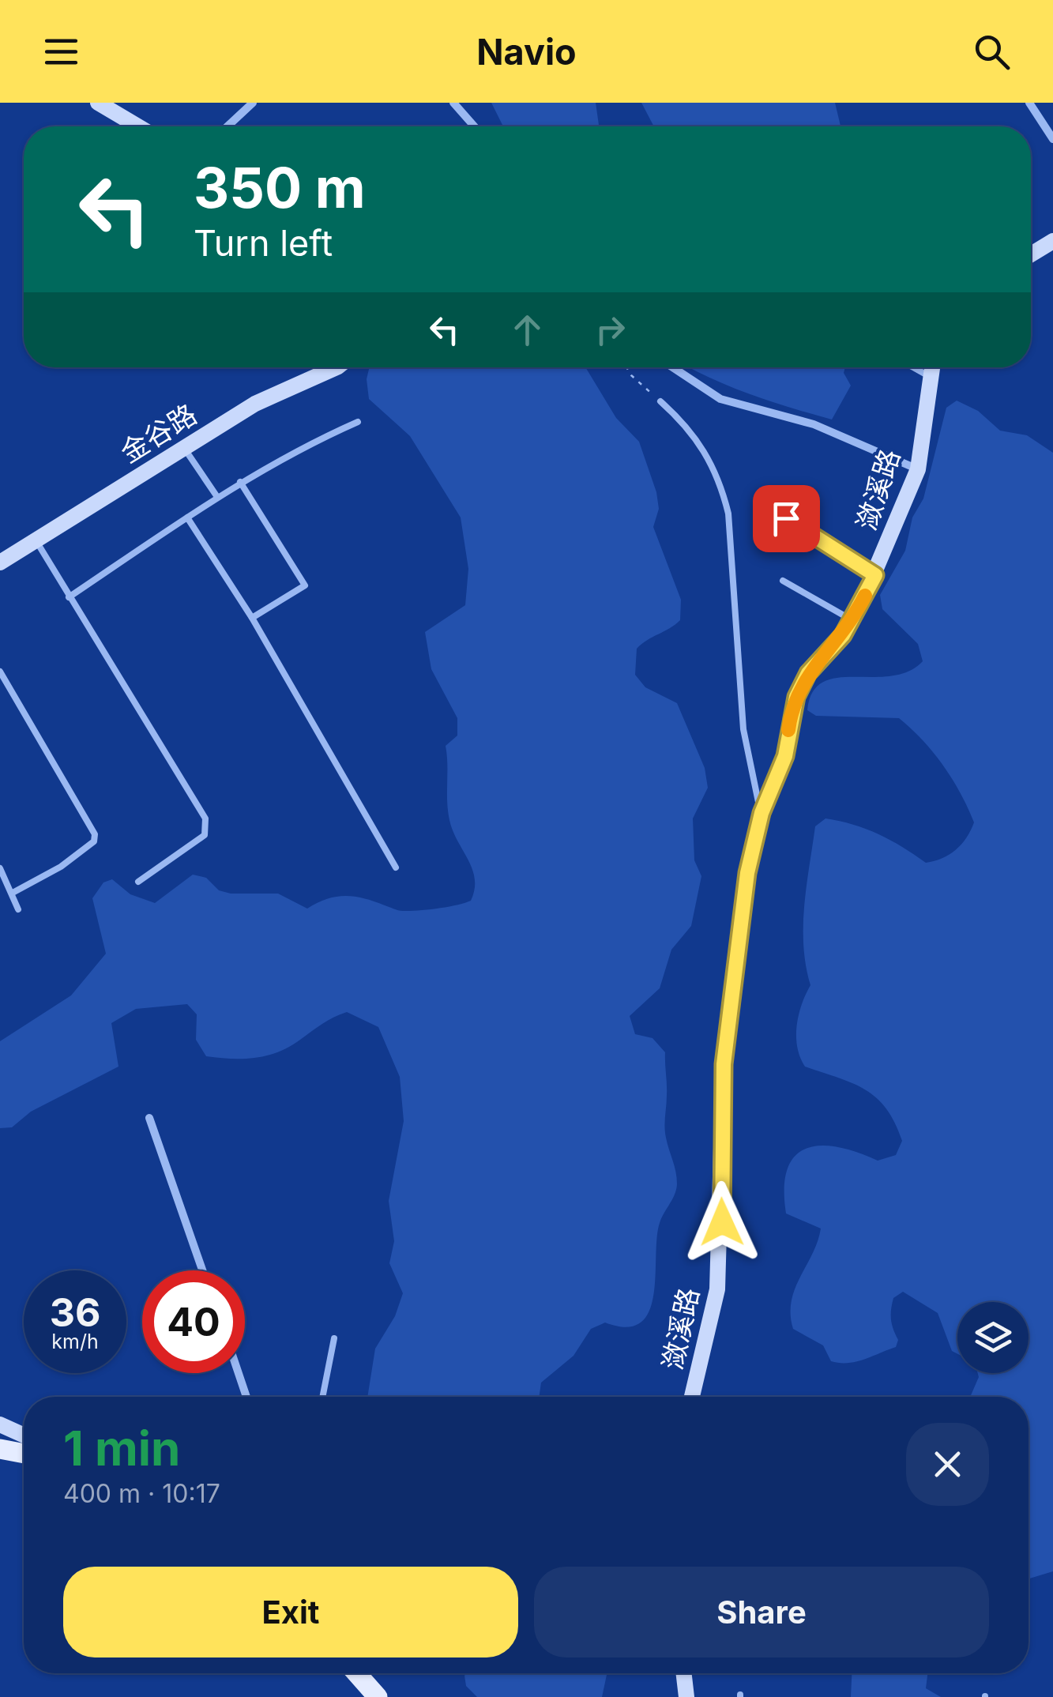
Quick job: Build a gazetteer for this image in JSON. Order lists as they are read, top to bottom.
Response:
{
  "streets": {
    "street": ["金谷路", "潋溪路"]
  },
  "page": {
    "header": "Navio",
    "turn": ["350 m", "Turn left"],
    "speed": "36 km/h",
    "limit": "40",
    "heading": ["1 min", "400 m · 10:17"],
    "buttons": ["Exit", "Share"]
  }
}
